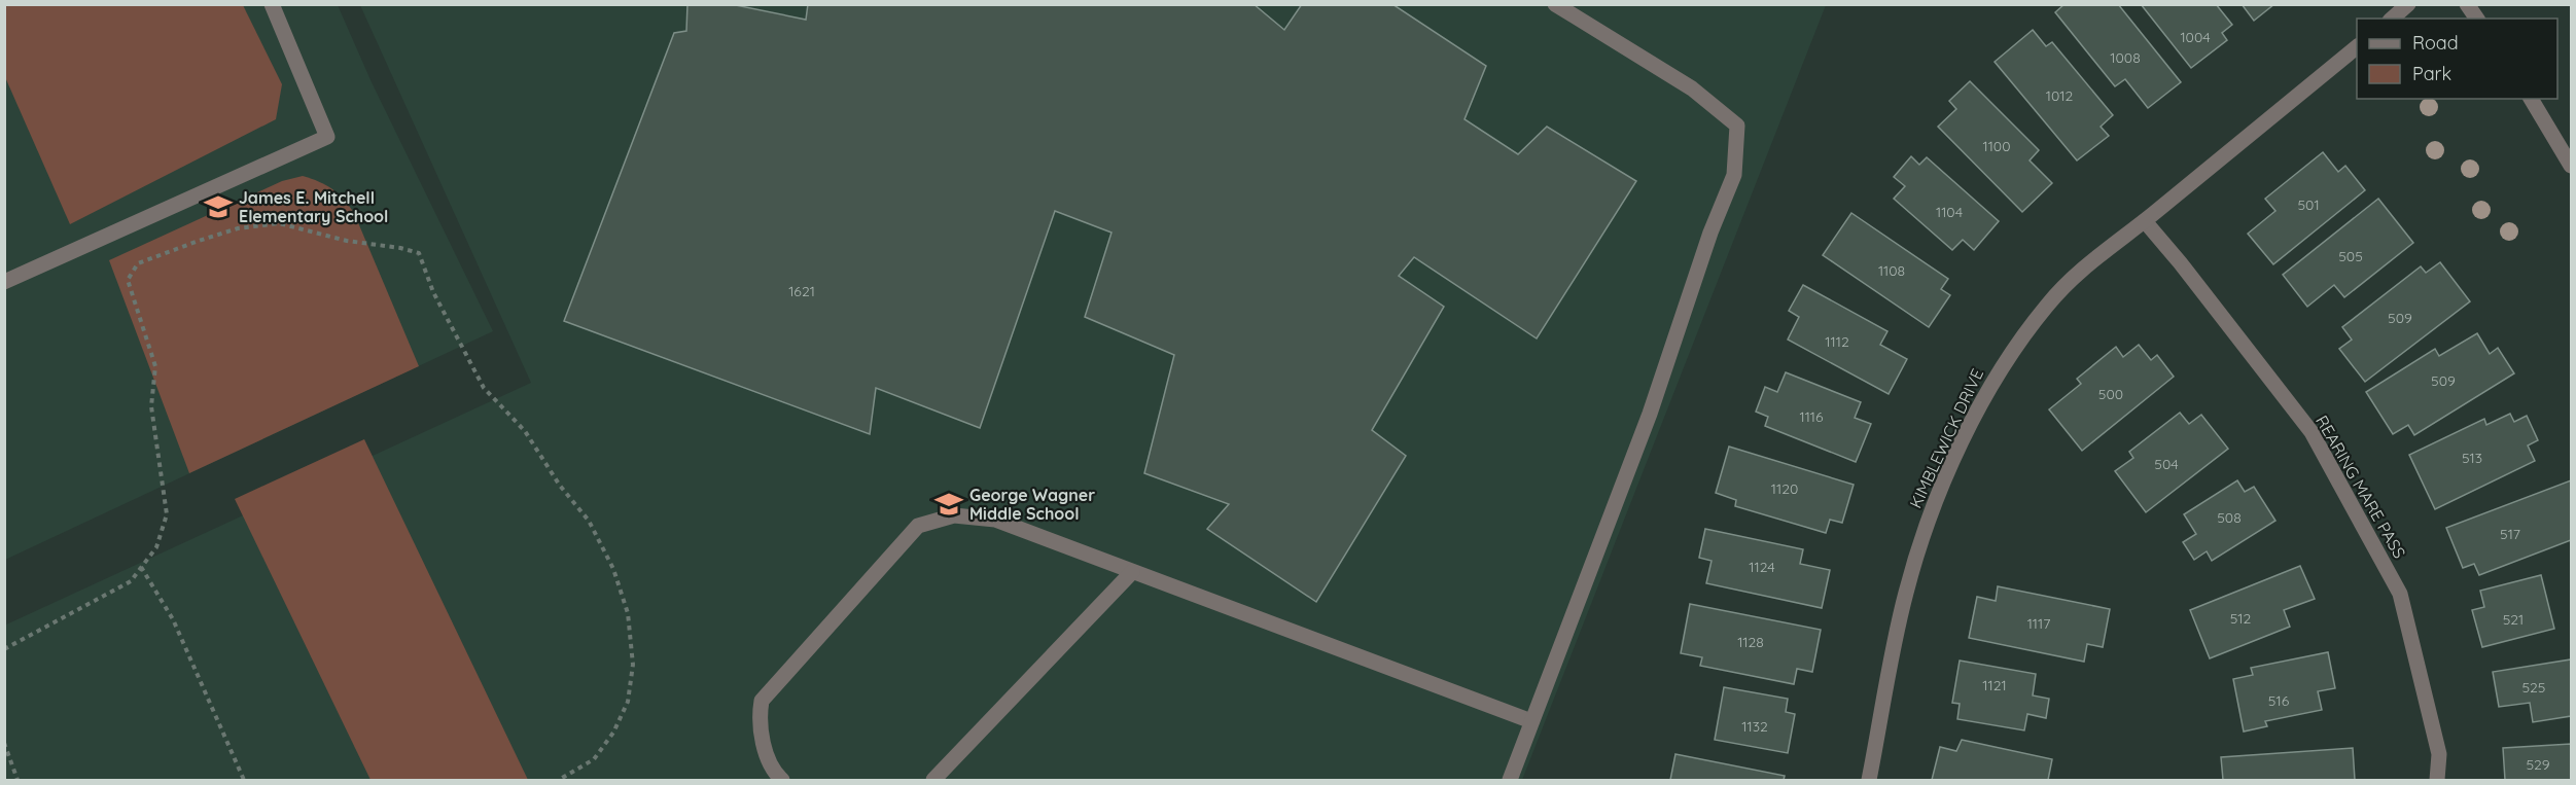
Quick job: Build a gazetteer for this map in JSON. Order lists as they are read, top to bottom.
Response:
{
  "streets": {
    "street": ["KIMBLEWICK DRIVE", "REARING MARE PASS"]
  },
  "crossings": [
    ["KIMBLEWICK DRIVE", "REARING MARE PASS"]
  ],
  "places": {
    "school or university": ["James E. Mitchell Elementary School", "George Wagner Middle School"]
  },
  "house_numbers": [
    "1004",
    "1008",
    "1012",
    "1100",
    "501",
    "1104",
    "505",
    "1108",
    "1621",
    "509",
    "1112",
    "509",
    "500",
    "1116",
    "513",
    "504",
    "1120",
    "508",
    "517",
    "1124",
    "512",
    "521",
    "1117",
    "1128",
    "1121",
    "525",
    "516",
    "1132",
    "529"
  ],
  "legend": ["Road", "Park"]
}
